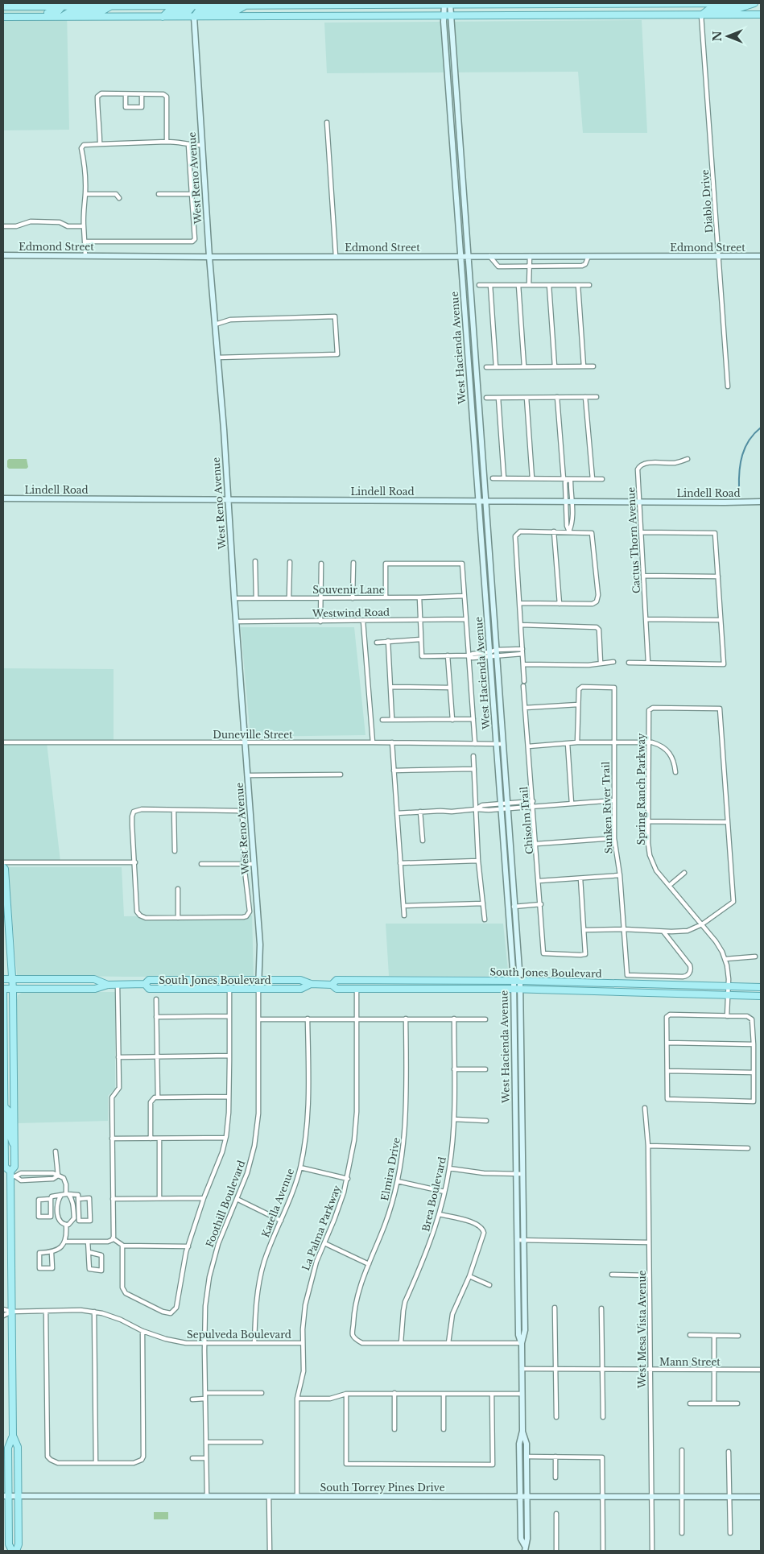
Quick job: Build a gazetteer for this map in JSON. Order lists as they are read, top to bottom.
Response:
{
  "streets": {
    "main road": [
      "West Reno Avenue",
      "Edmond Street",
      "West Hacienda Avenue",
      "Lindell Road",
      "South Jones Boulevard",
      "South Torrey Pines Drive"
    ],
    "street": [
      "Diablo Drive",
      "Cactus Thorn Avenue",
      "Souvenir Lane",
      "Westwind Road",
      "Duneville Street",
      "Spring Ranch Parkway",
      "Sunken River Trail",
      "Chisolm Trail",
      "Elmira Drive",
      "Brea Boulevard",
      "Katella Avenue",
      "Foothill Boulevard",
      "La Palma Parkway",
      "West Mesa Vista Avenue",
      "Sepulveda Boulevard",
      "Mann Street"
    ]
  },
  "crossings": [
    ["West Reno Avenue", "Edmond Street"],
    ["West Reno Avenue", "Lindell Road"],
    ["West Reno Avenue", "Souvenir Lane"],
    ["West Reno Avenue", "Westwind Road"],
    ["West Reno Avenue", "Duneville Street"],
    ["West Reno Avenue", "South Jones Boulevard"],
    ["West Reno Avenue", "Foothill Boulevard"],
    ["Diablo Drive", "Edmond Street"],
    ["Edmond Street", "West Hacienda Avenue"],
    ["West Hacienda Avenue", "Lindell Road"],
    ["West Hacienda Avenue", "Duneville Street"],
    ["West Hacienda Avenue", "South Jones Boulevard"],
    ["West Hacienda Avenue", "Mann Street"],
    ["West Hacienda Avenue", "South Torrey Pines Drive"],
    ["Lindell Road", "Cactus Thorn Avenue"],
    ["Spring Ranch Parkway", "South Jones Boulevard"],
    ["South Jones Boulevard", "Foothill Boulevard"],
    ["South Jones Boulevard", "La Palma Parkway"],
    ["Elmira Drive", "Brea Boulevard"],
    ["Katella Avenue", "Sepulveda Boulevard"],
    ["Foothill Boulevard", "Sepulveda Boulevard"],
    ["Foothill Boulevard", "South Torrey Pines Drive"],
    ["La Palma Parkway", "Sepulveda Boulevard"],
    ["La Palma Parkway", "South Torrey Pines Drive"],
    ["West Mesa Vista Avenue", "Mann Street"],
    ["West Mesa Vista Avenue", "South Torrey Pines Drive"]
  ],
  "north": "left"
}
